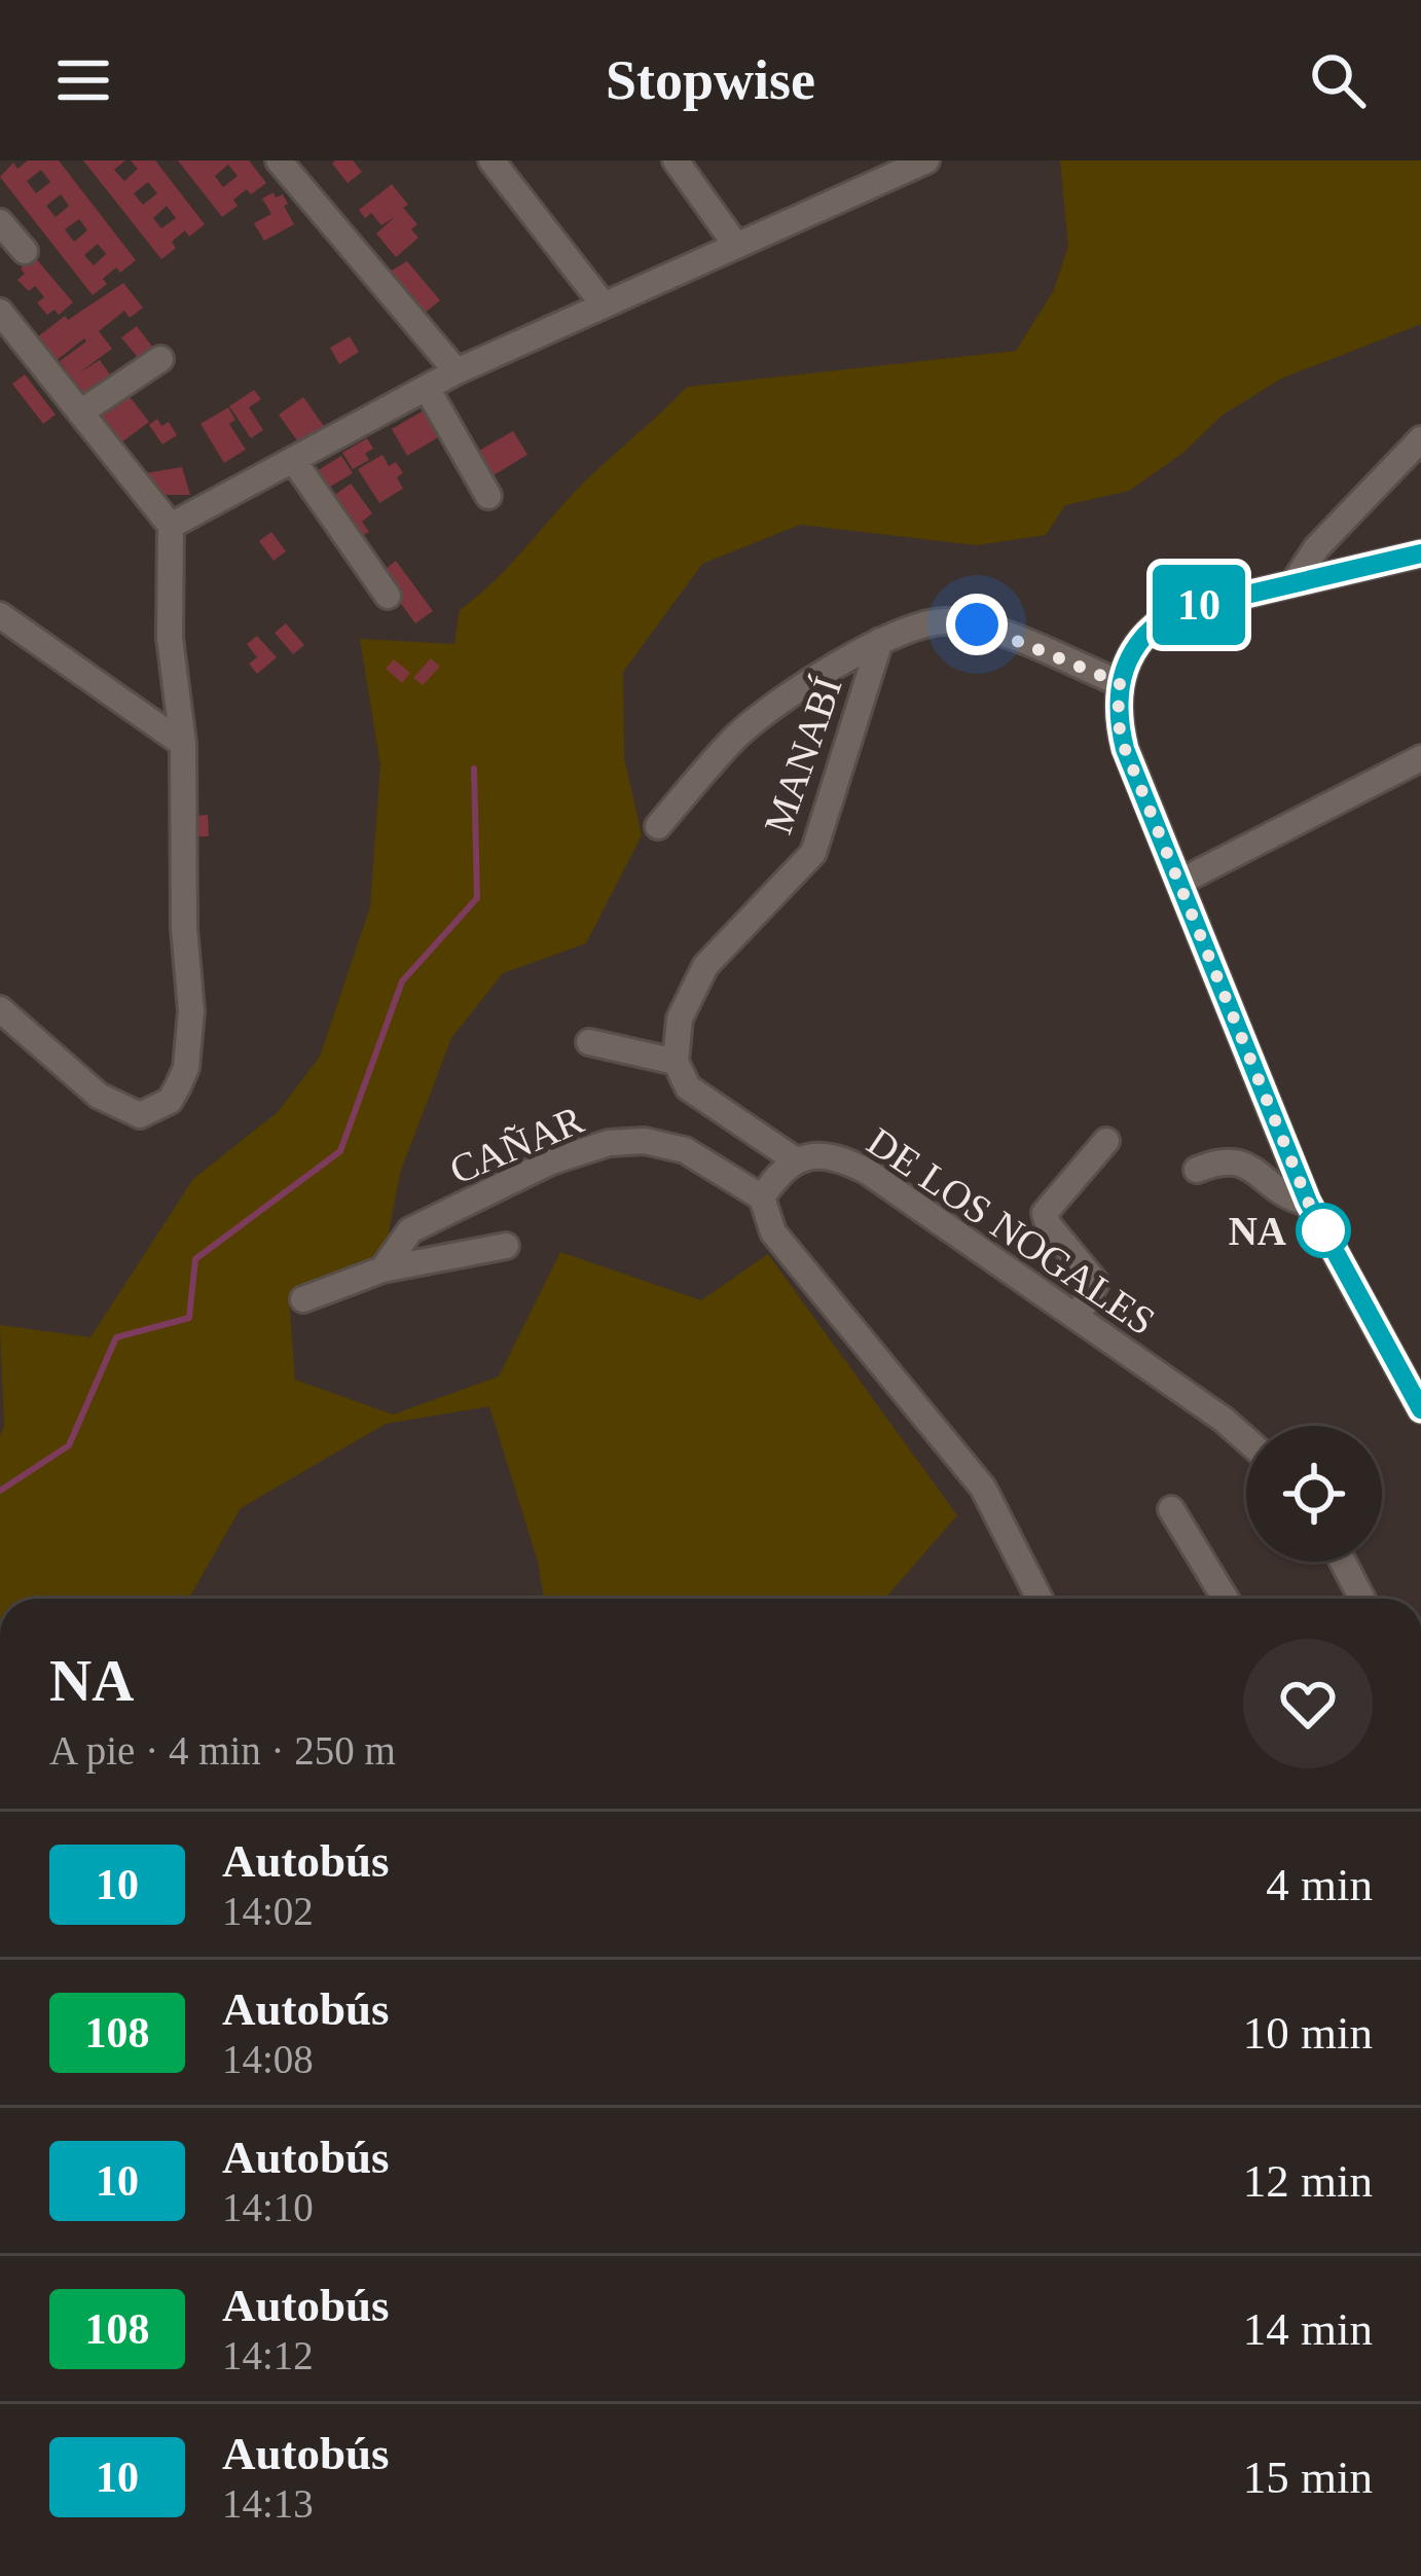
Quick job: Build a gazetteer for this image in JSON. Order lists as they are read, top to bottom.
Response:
{
  "streets": {
    "street": ["MANABÍ", "CAÑAR", "DE LOS NOGALES"]
  },
  "places": ["NA"],
  "lines": ["bus line 10"],
  "page": {
    "header": "Stopwise",
    "on_map": "10",
    "heading": ["NA", "A pie · 4 min · 250 m"],
    "list": [
      {
        "mark": "10",
        "name": "Autobús",
        "note": "14:02",
        "value": "4 min"
      },
      {
        "mark": "108",
        "name": "Autobús",
        "note": "14:08",
        "value": "10 min"
      },
      {
        "mark": "10",
        "name": "Autobús",
        "note": "14:10",
        "value": "12 min"
      },
      {
        "mark": "108",
        "name": "Autobús",
        "note": "14:12",
        "value": "14 min"
      },
      {
        "mark": "10",
        "name": "Autobús",
        "note": "14:13",
        "value": "15 min"
      }
    ]
  }
}
